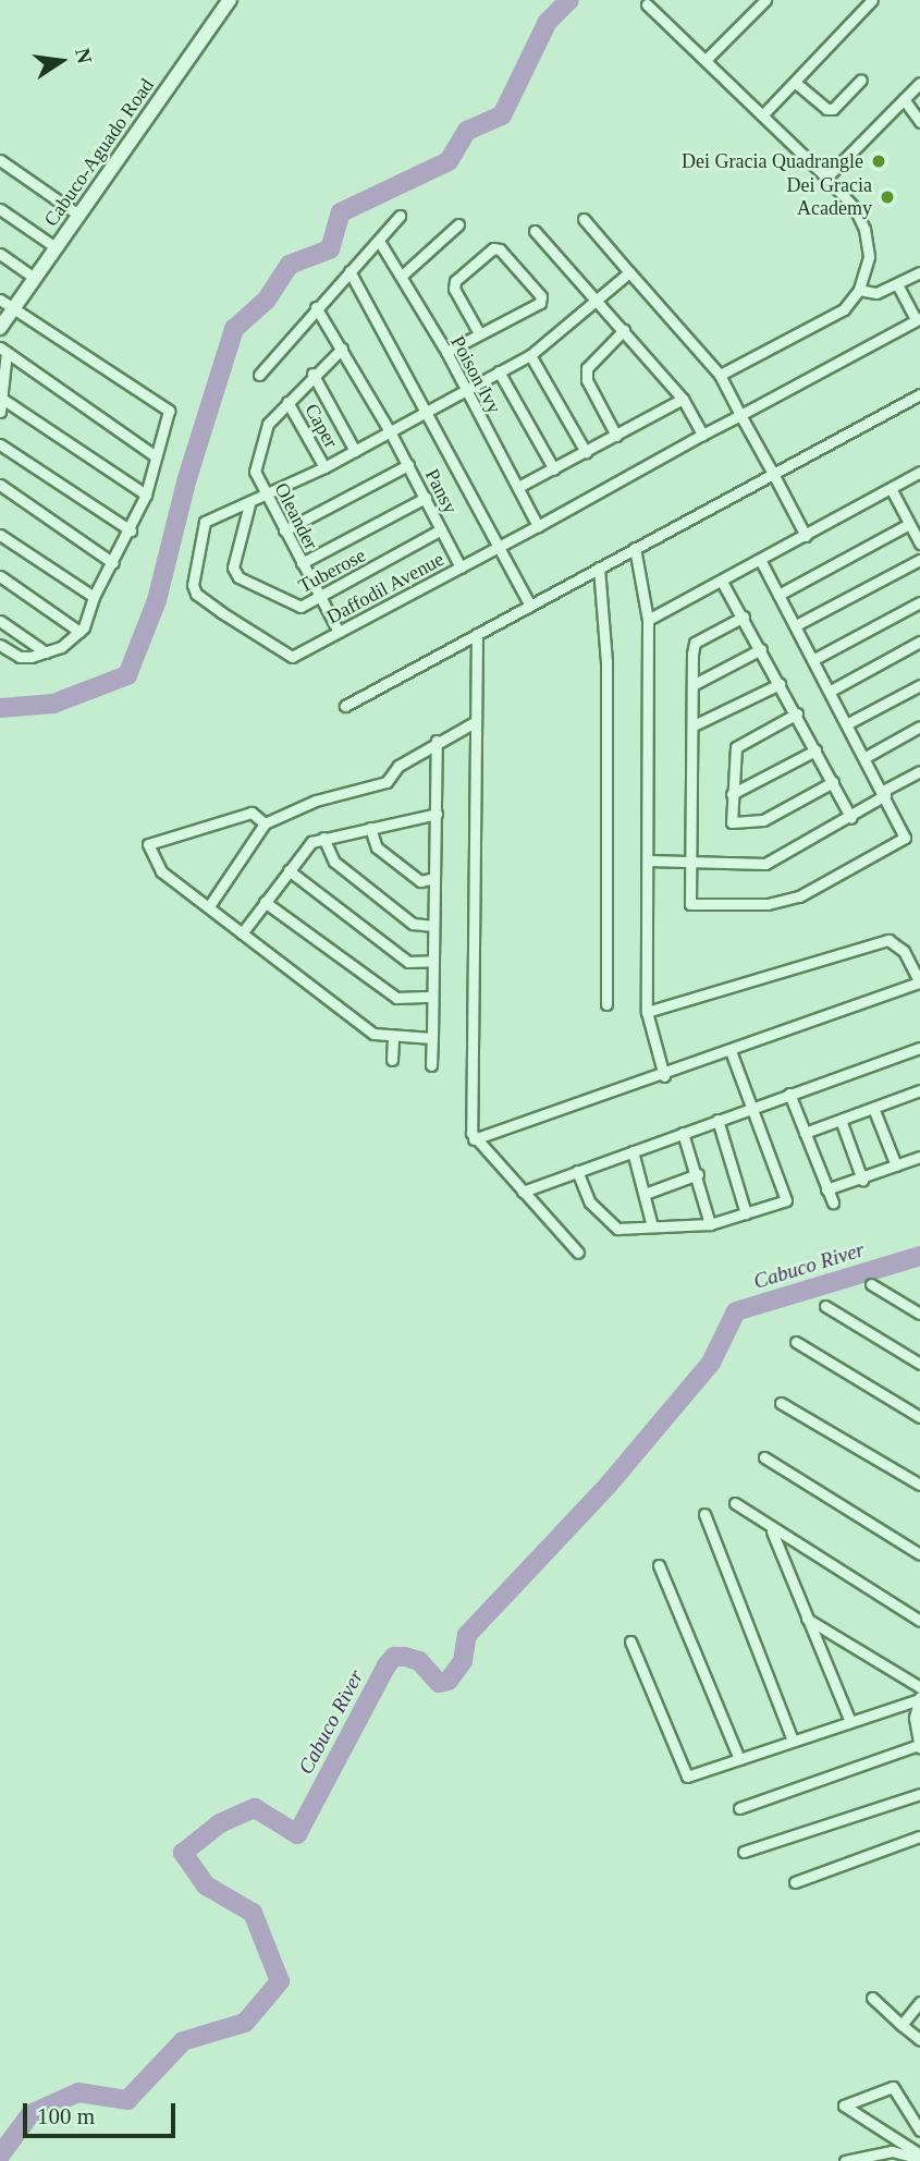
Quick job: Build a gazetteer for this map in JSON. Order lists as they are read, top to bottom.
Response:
{
  "streets": {
    "street": [
      "Cabuco-Aguado Road",
      "Poison Ivy",
      "Caper",
      "Pansy",
      "Oleander",
      "Tuberose",
      "Daffodil Avenue"
    ]
  },
  "crossings": [
    ["Poison Ivy", "Daffodil Avenue"],
    ["Caper", "Oleander"],
    ["Pansy", "Oleander"],
    ["Pansy", "Tuberose"],
    ["Pansy", "Daffodil Avenue"],
    ["Oleander", "Tuberose"],
    ["Oleander", "Daffodil Avenue"],
    ["Tuberose", "Daffodil Avenue"]
  ],
  "water": ["Cabuco River"],
  "places": ["Dei Gracia Quadrangle", "Dei Gracia Academy"],
  "scale_bar": "100 m",
  "north": "right"
}
